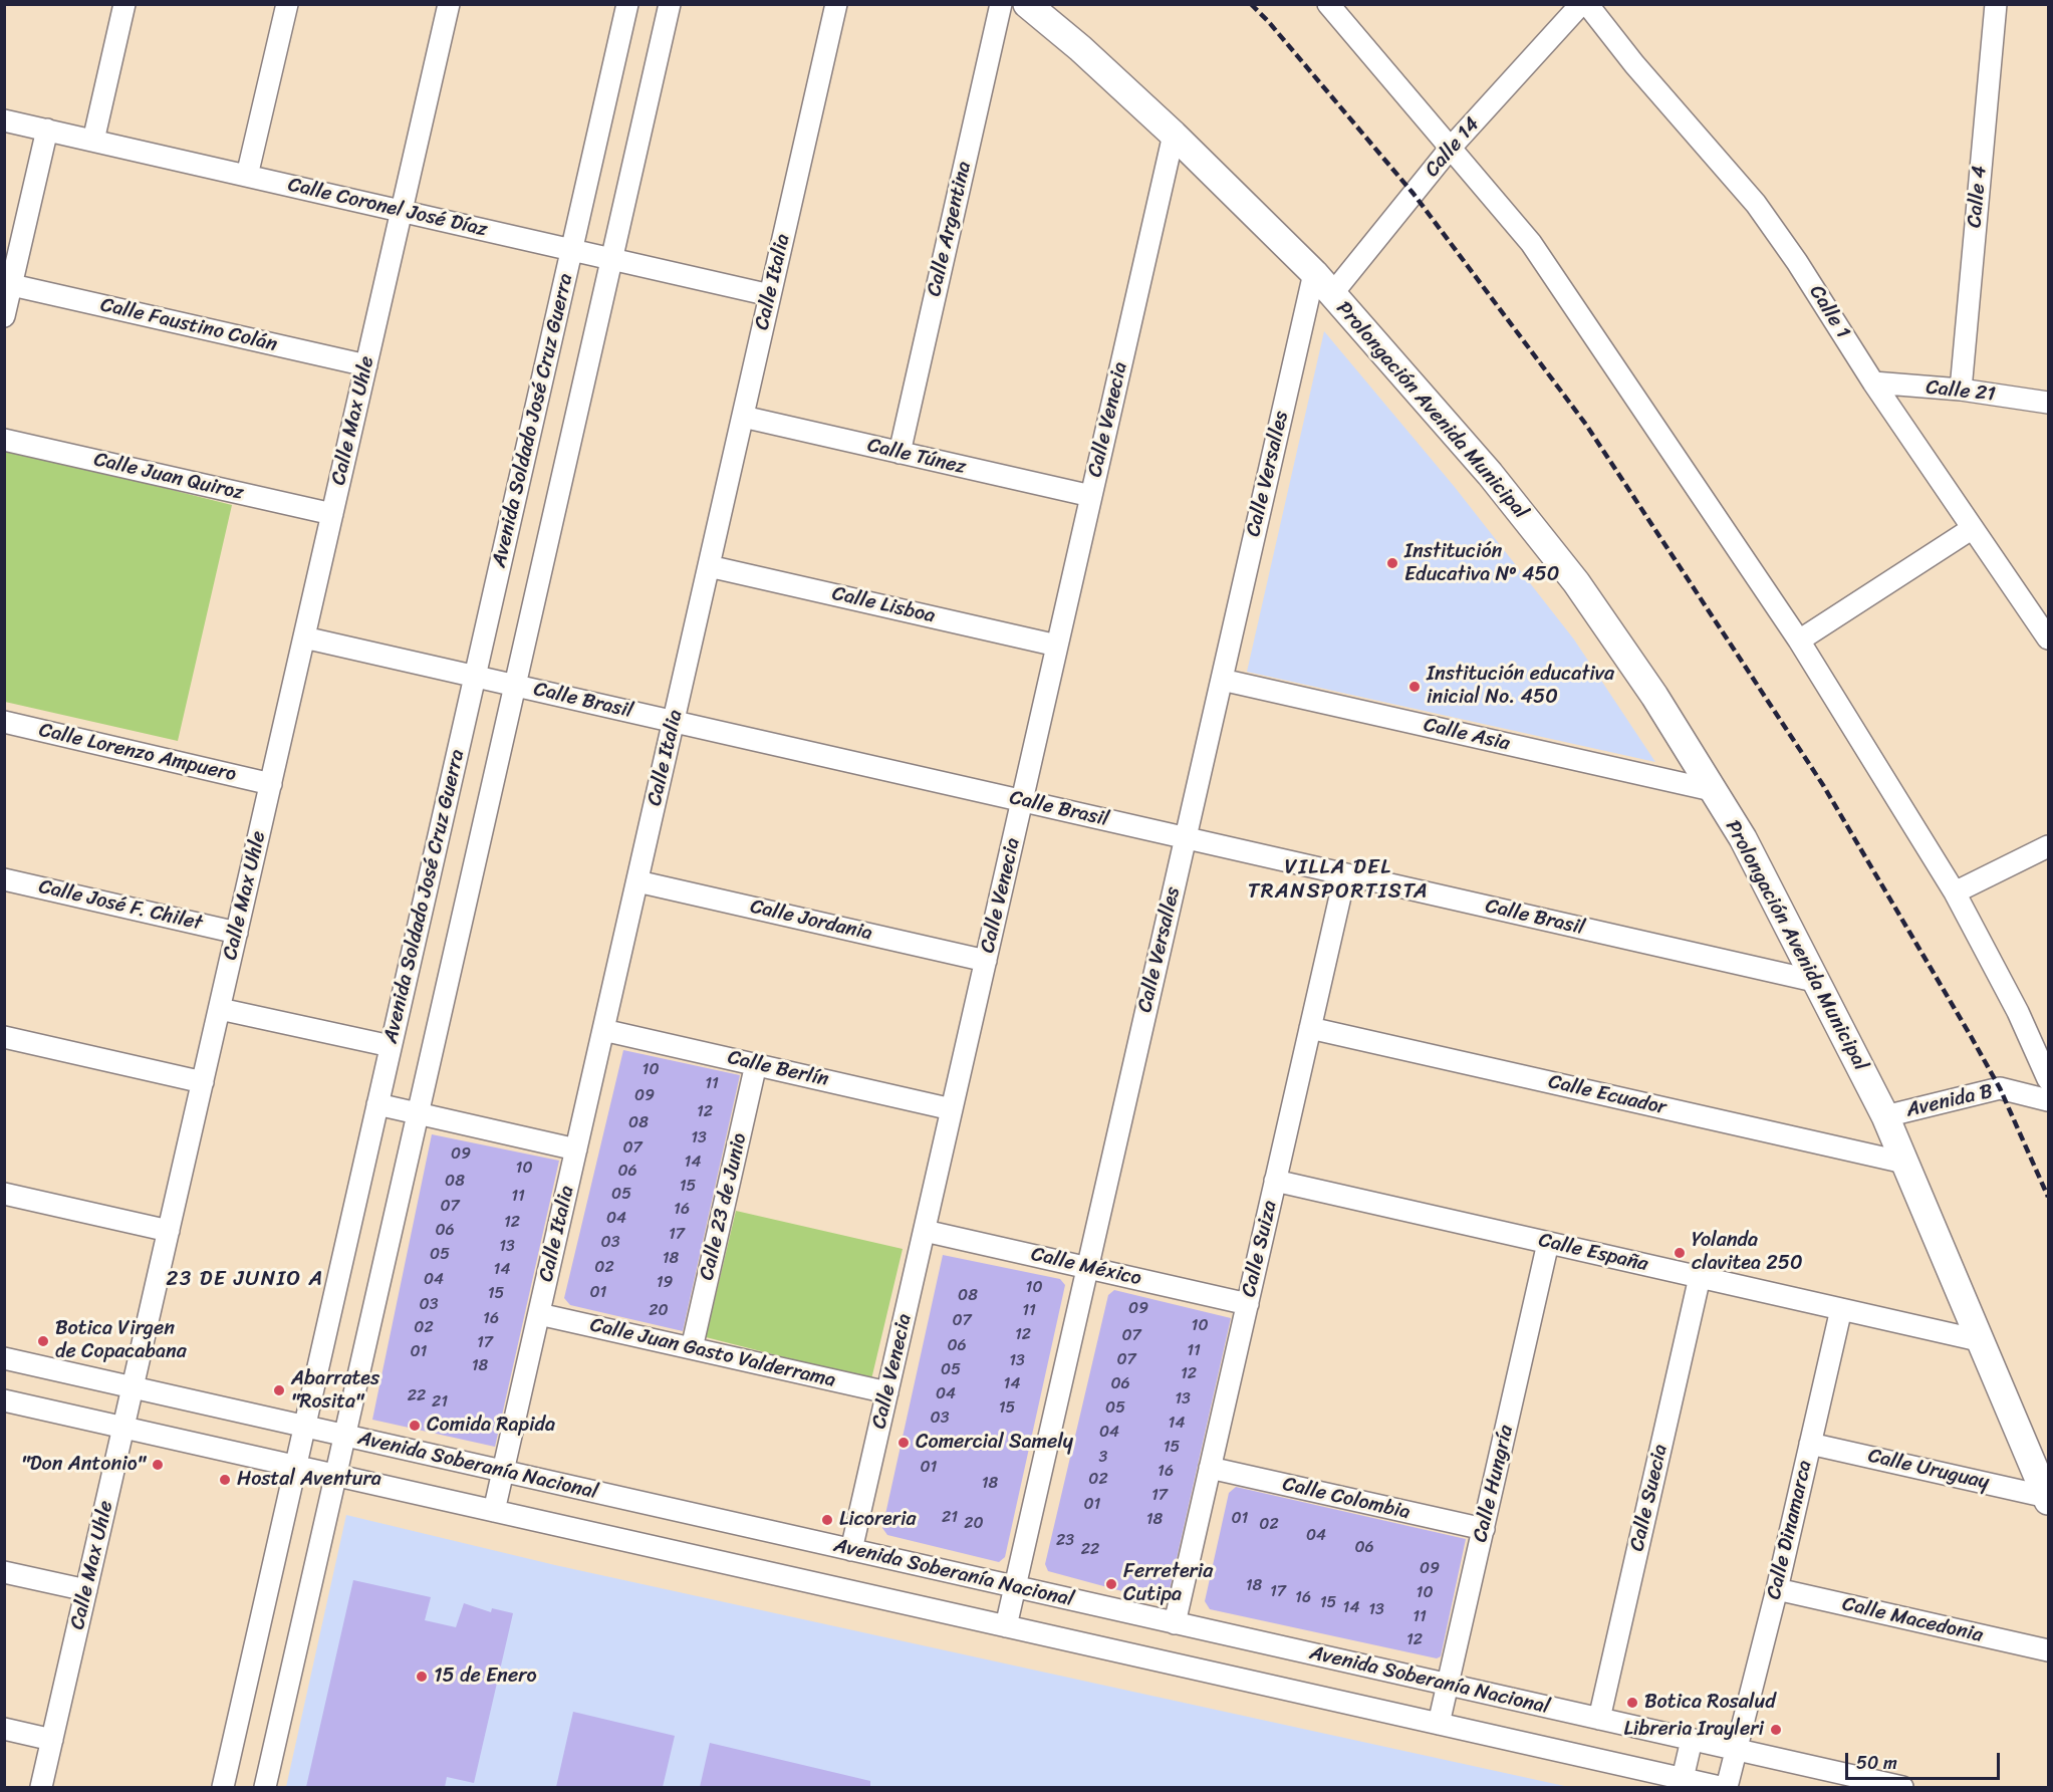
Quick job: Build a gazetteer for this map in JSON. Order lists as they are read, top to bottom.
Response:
{
  "streets": {
    "main road": ["Prolongación Avenida Municipal"],
    "street": [
      "Calle 14",
      "Calle 4",
      "Calle Coronel José Díaz",
      "Calle Argentina",
      "Calle Italia",
      "Calle 1",
      "Calle Faustino Colán",
      "Calle 21",
      "Calle Venecia",
      "Calle Max Uhle",
      "Avenida Soldado José Cruz Guerra",
      "Calle Túnez",
      "Calle Versalles",
      "Calle Juan Quiroz",
      "Calle Lisboa",
      "Calle Brasil",
      "Calle Asia",
      "Calle Lorenzo Ampuero",
      "Calle José F. Chilet",
      "Calle Jordania",
      "Calle Berlín",
      "Calle Ecuador",
      "Avenida B",
      "Calle 23 de Junio",
      "Calle Suiza",
      "Calle España",
      "Calle México",
      "Calle Juan Gasto Valderrama",
      "Avenida Soberanía Nacional",
      "Calle Uruguay",
      "Calle Hungría",
      "Calle Suecia",
      "Calle Colombia",
      "Calle Dinamarca",
      "Calle Macedonia"
    ]
  },
  "crossings": [
    ["Calle 14", "Prolongación Avenida Municipal"],
    ["Calle 4", "Calle 21"],
    ["Calle Coronel José Díaz", "Calle Italia"],
    ["Calle Coronel José Díaz", "Calle Max Uhle"],
    ["Calle Coronel José Díaz", "Avenida Soldado José Cruz Guerra"],
    ["Calle Argentina", "Calle Túnez"],
    ["Calle Italia", "Calle Túnez"],
    ["Calle Italia", "Calle Lisboa"],
    ["Calle Italia", "Calle Brasil"],
    ["Calle Italia", "Calle Jordania"],
    ["Calle Italia", "Calle Berlín"],
    ["Calle Italia", "Calle Juan Gasto Valderrama"],
    ["Calle Italia", "Avenida Soberanía Nacional"],
    ["Calle 1", "Calle 21"],
    ["Calle Faustino Colán", "Calle Max Uhle"],
    ["Prolongación Avenida Municipal", "Calle Venecia"],
    ["Prolongación Avenida Municipal", "Calle Versalles"],
    ["Prolongación Avenida Municipal", "Calle Brasil"],
    ["Prolongación Avenida Municipal", "Calle Asia"],
    ["Prolongación Avenida Municipal", "Calle Ecuador"],
    ["Prolongación Avenida Municipal", "Avenida B"],
    ["Prolongación Avenida Municipal", "Calle España"],
    ["Prolongación Avenida Municipal", "Calle Uruguay"],
    ["Calle Venecia", "Calle Túnez"],
    ["Calle Venecia", "Calle Lisboa"],
    ["Calle Venecia", "Calle Brasil"],
    ["Calle Venecia", "Calle Jordania"],
    ["Calle Venecia", "Calle Berlín"],
    ["Calle Venecia", "Calle México"],
    ["Calle Venecia", "Calle Juan Gasto Valderrama"],
    ["Calle Venecia", "Avenida Soberanía Nacional"],
    ["Calle Max Uhle", "Calle Juan Quiroz"],
    ["Calle Max Uhle", "Calle Brasil"],
    ["Calle Max Uhle", "Calle Lorenzo Ampuero"],
    ["Calle Max Uhle", "Calle José F. Chilet"],
    ["Calle Max Uhle", "Avenida Soberanía Nacional"],
    ["Avenida Soldado José Cruz Guerra", "Calle Brasil"],
    ["Avenida Soldado José Cruz Guerra", "Avenida Soberanía Nacional"],
    ["Calle Versalles", "Calle Brasil"],
    ["Calle Versalles", "Calle Asia"],
    ["Calle Versalles", "Calle México"],
    ["Calle Versalles", "Avenida Soberanía Nacional"],
    ["Calle Brasil", "Calle Suiza"],
    ["Calle Berlín", "Calle 23 de Junio"],
    ["Calle Ecuador", "Calle Suiza"],
    ["Calle 23 de Junio", "Calle Juan Gasto Valderrama"],
    ["Calle Suiza", "Calle España"],
    ["Calle Suiza", "Calle México"],
    ["Calle Suiza", "Avenida Soberanía Nacional"],
    ["Calle Suiza", "Calle Colombia"],
    ["Calle España", "Calle Hungría"],
    ["Calle España", "Calle Suecia"],
    ["Calle España", "Calle Dinamarca"],
    ["Avenida Soberanía Nacional", "Calle Hungría"],
    ["Avenida Soberanía Nacional", "Calle Suecia"],
    ["Avenida Soberanía Nacional", "Calle Dinamarca"],
    ["Calle Uruguay", "Calle Dinamarca"],
    ["Calle Hungría", "Calle Colombia"],
    ["Calle Dinamarca", "Calle Macedonia"]
  ],
  "districts": ["VILLA DEL TRANSPORTISTA", "23 DE JUNIO A"],
  "places": [
    "Institución Educativa Nº 450",
    "Institución educativa inicial No. 450",
    "Yolanda clavitea 250",
    "Botica Virgen de Copacabana",
    "Abarrates \"Rosita\"",
    "Comida Rapida",
    "Comercial Samely",
    "\"Don Antonio\"",
    "Hostal Aventura",
    "Licoreria",
    "Ferreteria Cutipa",
    "15 de Enero",
    "Botica Rosalud",
    "Libreria Irayleri"
  ],
  "house_numbers": [
    "10",
    "11",
    "09",
    "12",
    "08",
    "13",
    "07",
    "09",
    "14",
    "10",
    "06",
    "08",
    "15",
    "05",
    "11",
    "07",
    "16",
    "04",
    "12",
    "06",
    "17",
    "03",
    "13",
    "05",
    "18",
    "02",
    "14",
    "04",
    "19",
    "10",
    "01",
    "15",
    "08",
    "03",
    "09",
    "20",
    "11",
    "16",
    "07",
    "10",
    "02",
    "12",
    "07",
    "17",
    "06",
    "11",
    "01",
    "07",
    "13",
    "18",
    "05",
    "12",
    "14",
    "06",
    "04",
    "22",
    "13",
    "21",
    "15",
    "05",
    "03",
    "14",
    "04",
    "15",
    "3",
    "01",
    "16",
    "02",
    "18",
    "17",
    "01",
    "21",
    "01",
    "18",
    "20",
    "02",
    "04",
    "23",
    "06",
    "22",
    "09",
    "18",
    "17",
    "10",
    "16",
    "15",
    "14",
    "13",
    "11",
    "12"
  ],
  "scale_bar": "50 m"
}
